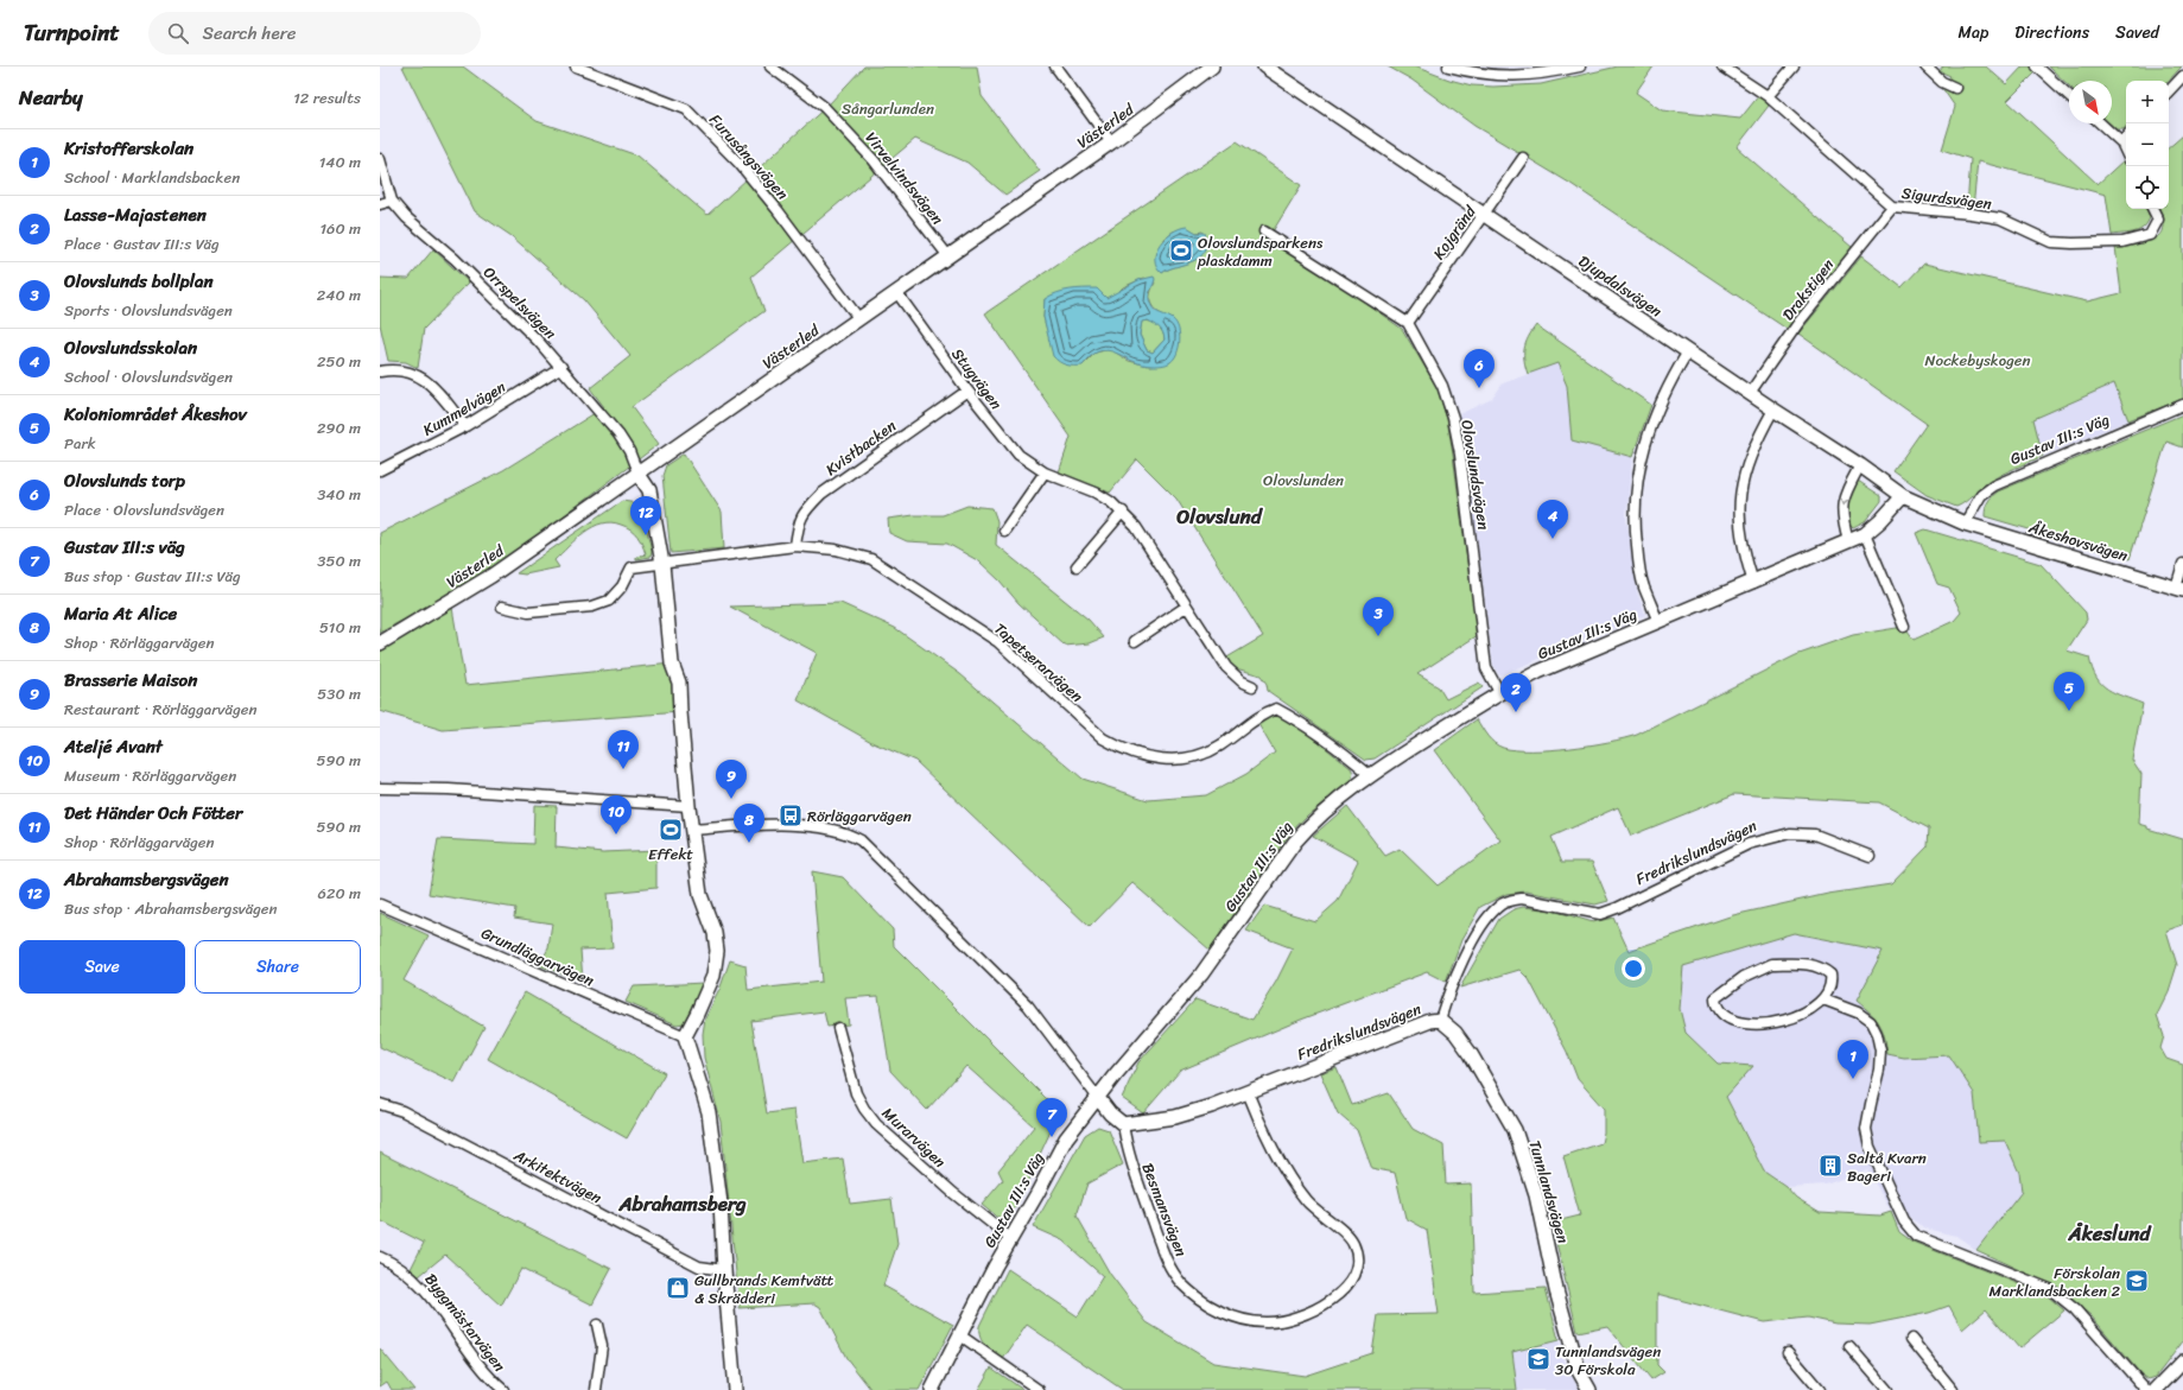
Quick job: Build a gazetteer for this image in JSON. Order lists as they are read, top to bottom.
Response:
{
  "streets": {
    "street": [
      "Västerled",
      "Furusångsvägen",
      "Virvelvindsvägen",
      "Sigurdsvägen",
      "Kojgränd",
      "Djupdalsvägen",
      "Drakstigen",
      "Orrspelsvägen",
      "Stugvägen",
      "Kummelvägen",
      "Gustav III:s Väg",
      "Kvistbacken",
      "Olovslundsvägen",
      "Åkeshovsvägen",
      "Tapetserarvägen",
      "Fredrikslundsvägen",
      "Grundläggarvägen",
      "Murarvägen",
      "Arkitektvägen",
      "Tunnlandsvägen",
      "Besmansvägen",
      "Byggmästarvägen"
    ]
  },
  "crossings": [
    ["Västerled", "Furusångsvägen"],
    ["Västerled", "Virvelvindsvägen"],
    ["Västerled", "Orrspelsvägen"],
    ["Västerled", "Stugvägen"],
    ["Sigurdsvägen", "Drakstigen"],
    ["Kojgränd", "Djupdalsvägen"],
    ["Kojgränd", "Olovslundsvägen"],
    ["Djupdalsvägen", "Drakstigen"],
    ["Djupdalsvägen", "Gustav III:s Väg"],
    ["Djupdalsvägen", "Åkeshovsvägen"],
    ["Orrspelsvägen", "Kummelvägen"],
    ["Stugvägen", "Kvistbacken"],
    ["Gustav III:s Väg", "Olovslundsvägen"],
    ["Gustav III:s Väg", "Åkeshovsvägen"],
    ["Gustav III:s Väg", "Tapetserarvägen"],
    ["Gustav III:s Väg", "Murarvägen"],
    ["Kvistbacken", "Tapetserarvägen"],
    ["Fredrikslundsvägen", "Tunnlandsvägen"],
    ["Fredrikslundsvägen", "Besmansvägen"]
  ],
  "districts": ["Olovslund", "Abrahamsberg", "Åkeslund"],
  "parks": ["Sångarlunden", "Nockebyskogen", "Olovslunden"],
  "places": {
    "sports": ["Olovslundsparkens plaskdamm", "Effekt"],
    "bus stop": ["Rörläggarvägen"],
    "building": ["Saltå Kvarn Bageri"],
    "school or university": ["Förskolan Marklandsbacken 2", "Tunnlandsvägen 30 Förskola"],
    "shop": ["Gullbrands Kemtvätt & Skrädderi"]
  },
  "north": "bottom right",
  "page": {
    "header": "Turnpoint",
    "search": "Search here",
    "nav": ["Map", "Directions", "Saved"],
    "heading": ["Nearby", "12 results"],
    "map_buttons": ["+", "−"],
    "list": [
      {
        "mark": "1",
        "name": "Kristofferskolan",
        "note": "School · Marklandsbacken",
        "value": "140 m"
      },
      {
        "mark": "2",
        "name": "Lasse-Majastenen",
        "note": "Place · Gustav III:s Väg",
        "value": "160 m"
      },
      {
        "mark": "3",
        "name": "Olovslunds bollplan",
        "note": "Sports · Olovslundsvägen",
        "value": "240 m"
      },
      {
        "mark": "4",
        "name": "Olovslundsskolan",
        "note": "School · Olovslundsvägen",
        "value": "250 m"
      },
      {
        "mark": "5",
        "name": "Koloniområdet Åkeshov",
        "note": "Park",
        "value": "290 m"
      },
      {
        "mark": "6",
        "name": "Olovslunds torp",
        "note": "Place · Olovslundsvägen",
        "value": "340 m"
      },
      {
        "mark": "7",
        "name": "Gustav III:s väg",
        "note": "Bus stop · Gustav III:s Väg",
        "value": "350 m"
      },
      {
        "mark": "8",
        "name": "Maria At Alice",
        "note": "Shop · Rörläggarvägen",
        "value": "510 m"
      },
      {
        "mark": "9",
        "name": "Brasserie Maison",
        "note": "Restaurant · Rörläggarvägen",
        "value": "530 m"
      },
      {
        "mark": "10",
        "name": "Ateljé Avant",
        "note": "Museum · Rörläggarvägen",
        "value": "590 m"
      },
      {
        "mark": "11",
        "name": "Det Händer Och Fötter",
        "note": "Shop · Rörläggarvägen",
        "value": "590 m"
      },
      {
        "mark": "12",
        "name": "Abrahamsbergsvägen",
        "note": "Bus stop · Abrahamsbergsvägen",
        "value": "620 m"
      }
    ],
    "pins": [
      "6",
      "12",
      "4",
      "3",
      "5",
      "2",
      "11",
      "9",
      "10",
      "8",
      "1",
      "7"
    ],
    "buttons": ["Save", "Share"]
  }
}
